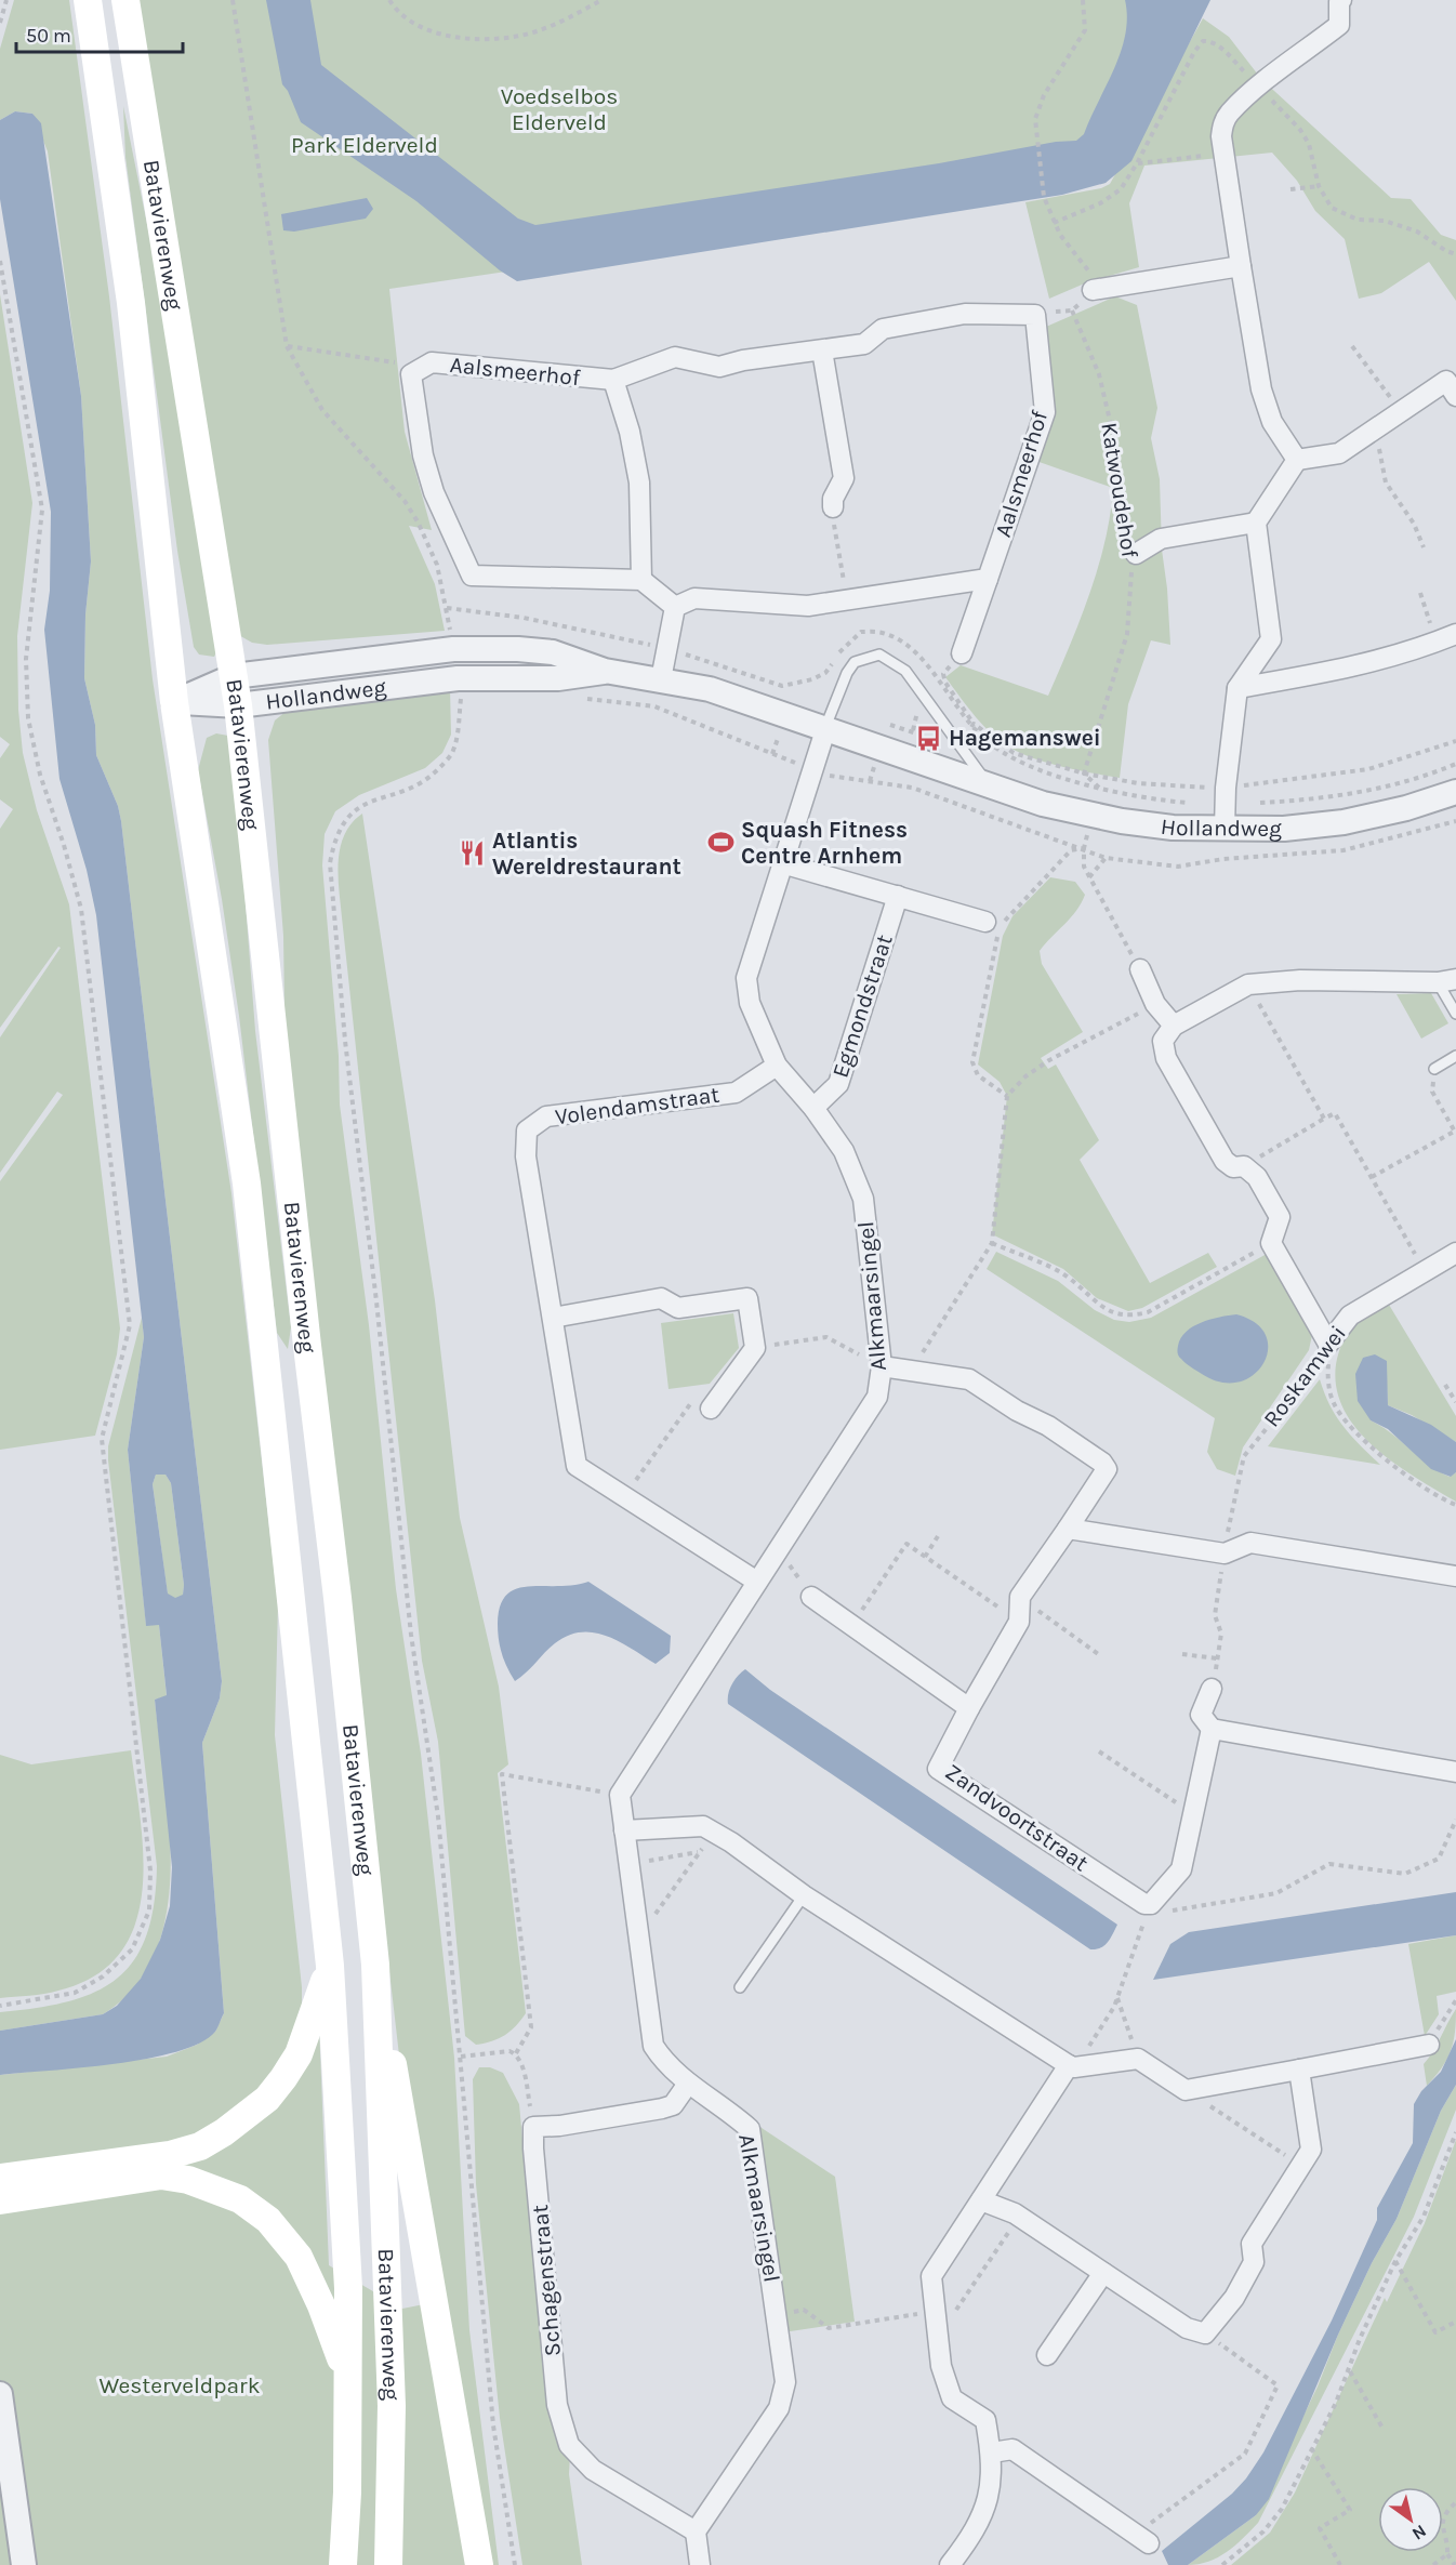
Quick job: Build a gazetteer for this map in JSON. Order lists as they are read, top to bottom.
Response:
{
  "streets": {
    "main road": ["Batavierenweg"],
    "street": [
      "Aalsmeerhof",
      "Katwoudehof",
      "Hollandweg",
      "Egmondstraat",
      "Volendamstraat",
      "Alkmaarsingel",
      "Roskamwei",
      "Zandvoortstraat",
      "Schagenstraat"
    ]
  },
  "crossings": [
    ["Batavierenweg", "Hollandweg"],
    ["Hollandweg", "Alkmaarsingel"],
    ["Egmondstraat", "Alkmaarsingel"],
    ["Volendamstraat", "Alkmaarsingel"],
    ["Alkmaarsingel", "Schagenstraat"]
  ],
  "parks": ["Voedselbos Elderveld", "Park Elderveld", "Westerveldpark"],
  "places": {
    "bus stop": ["Hagemanswei"],
    "sports": ["Squash Fitness Centre Arnhem"],
    "restaurant": ["Atlantis Wereldrestaurant"]
  },
  "scale_bar": "50 m",
  "north": "bottom right"
}
